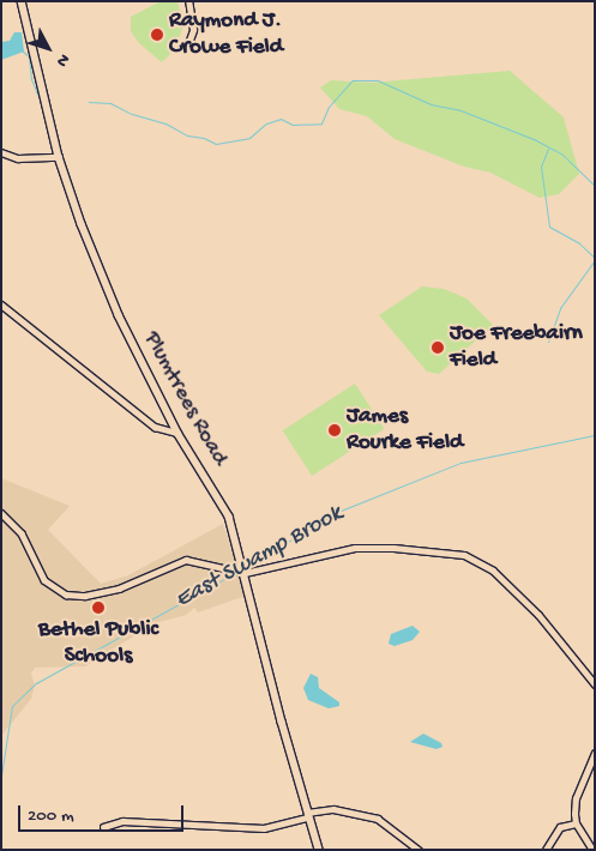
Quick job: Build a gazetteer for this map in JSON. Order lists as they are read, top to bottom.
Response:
{
  "streets": {
    "main road": ["Plumtrees Road"]
  },
  "water": ["East Swamp Brook"],
  "places": [
    "Raymond J. Crowe Field",
    "Joe Freebairn Field",
    "James Rourke Field",
    "Bethel Public Schools"
  ],
  "scale_bar": "200 m",
  "north": "bottom right"
}
